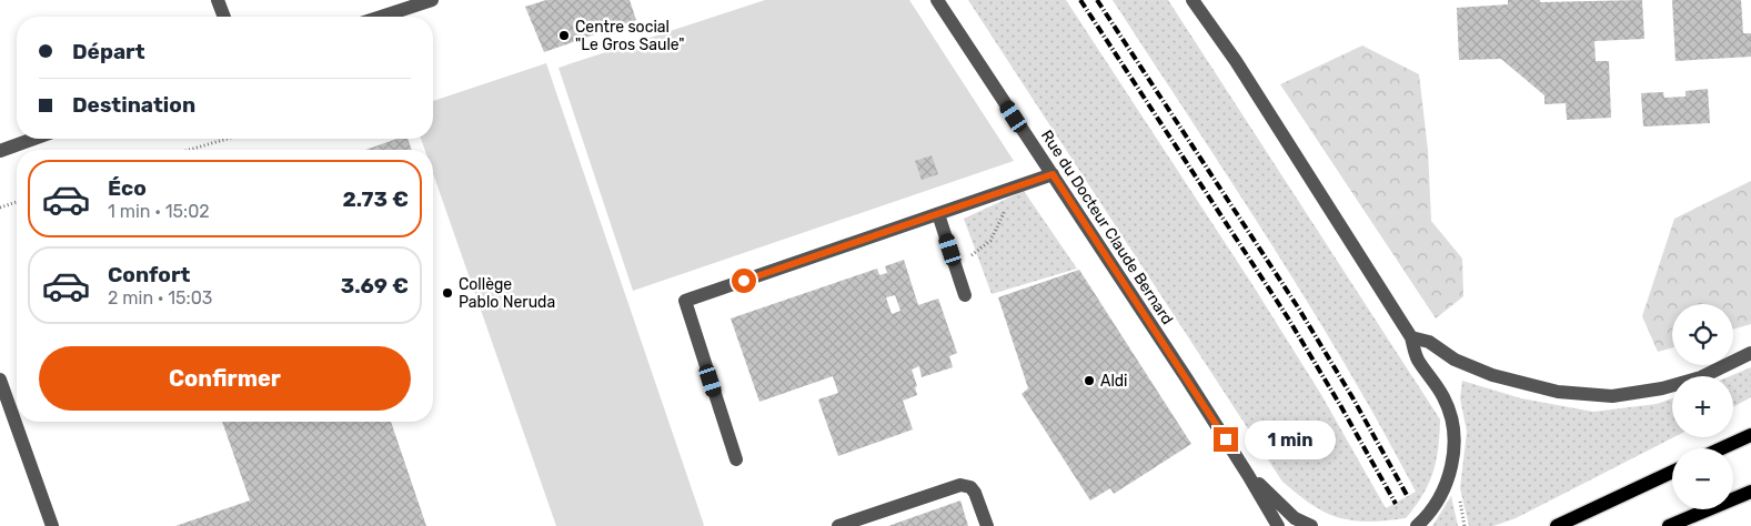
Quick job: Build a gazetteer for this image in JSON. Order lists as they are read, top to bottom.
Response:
{
  "streets": {
    "street": ["Rue du Docteur Claude Bernard"]
  },
  "places": ["Centre social \"Le Gros Saule\"", "Collège Pablo Neruda", "Aldi"],
  "page": {
    "banner": ["Départ", "Destination"],
    "list": [
      {
        "name": "Éco",
        "note": "1 min · 15:02",
        "value": "2.73 €"
      },
      {
        "name": "Confort",
        "note": "2 min · 15:03",
        "value": "3.69 €"
      }
    ],
    "map_buttons": ["+", "−"],
    "buttons": "Confirmer",
    "bubble": "1 min"
  }
}
